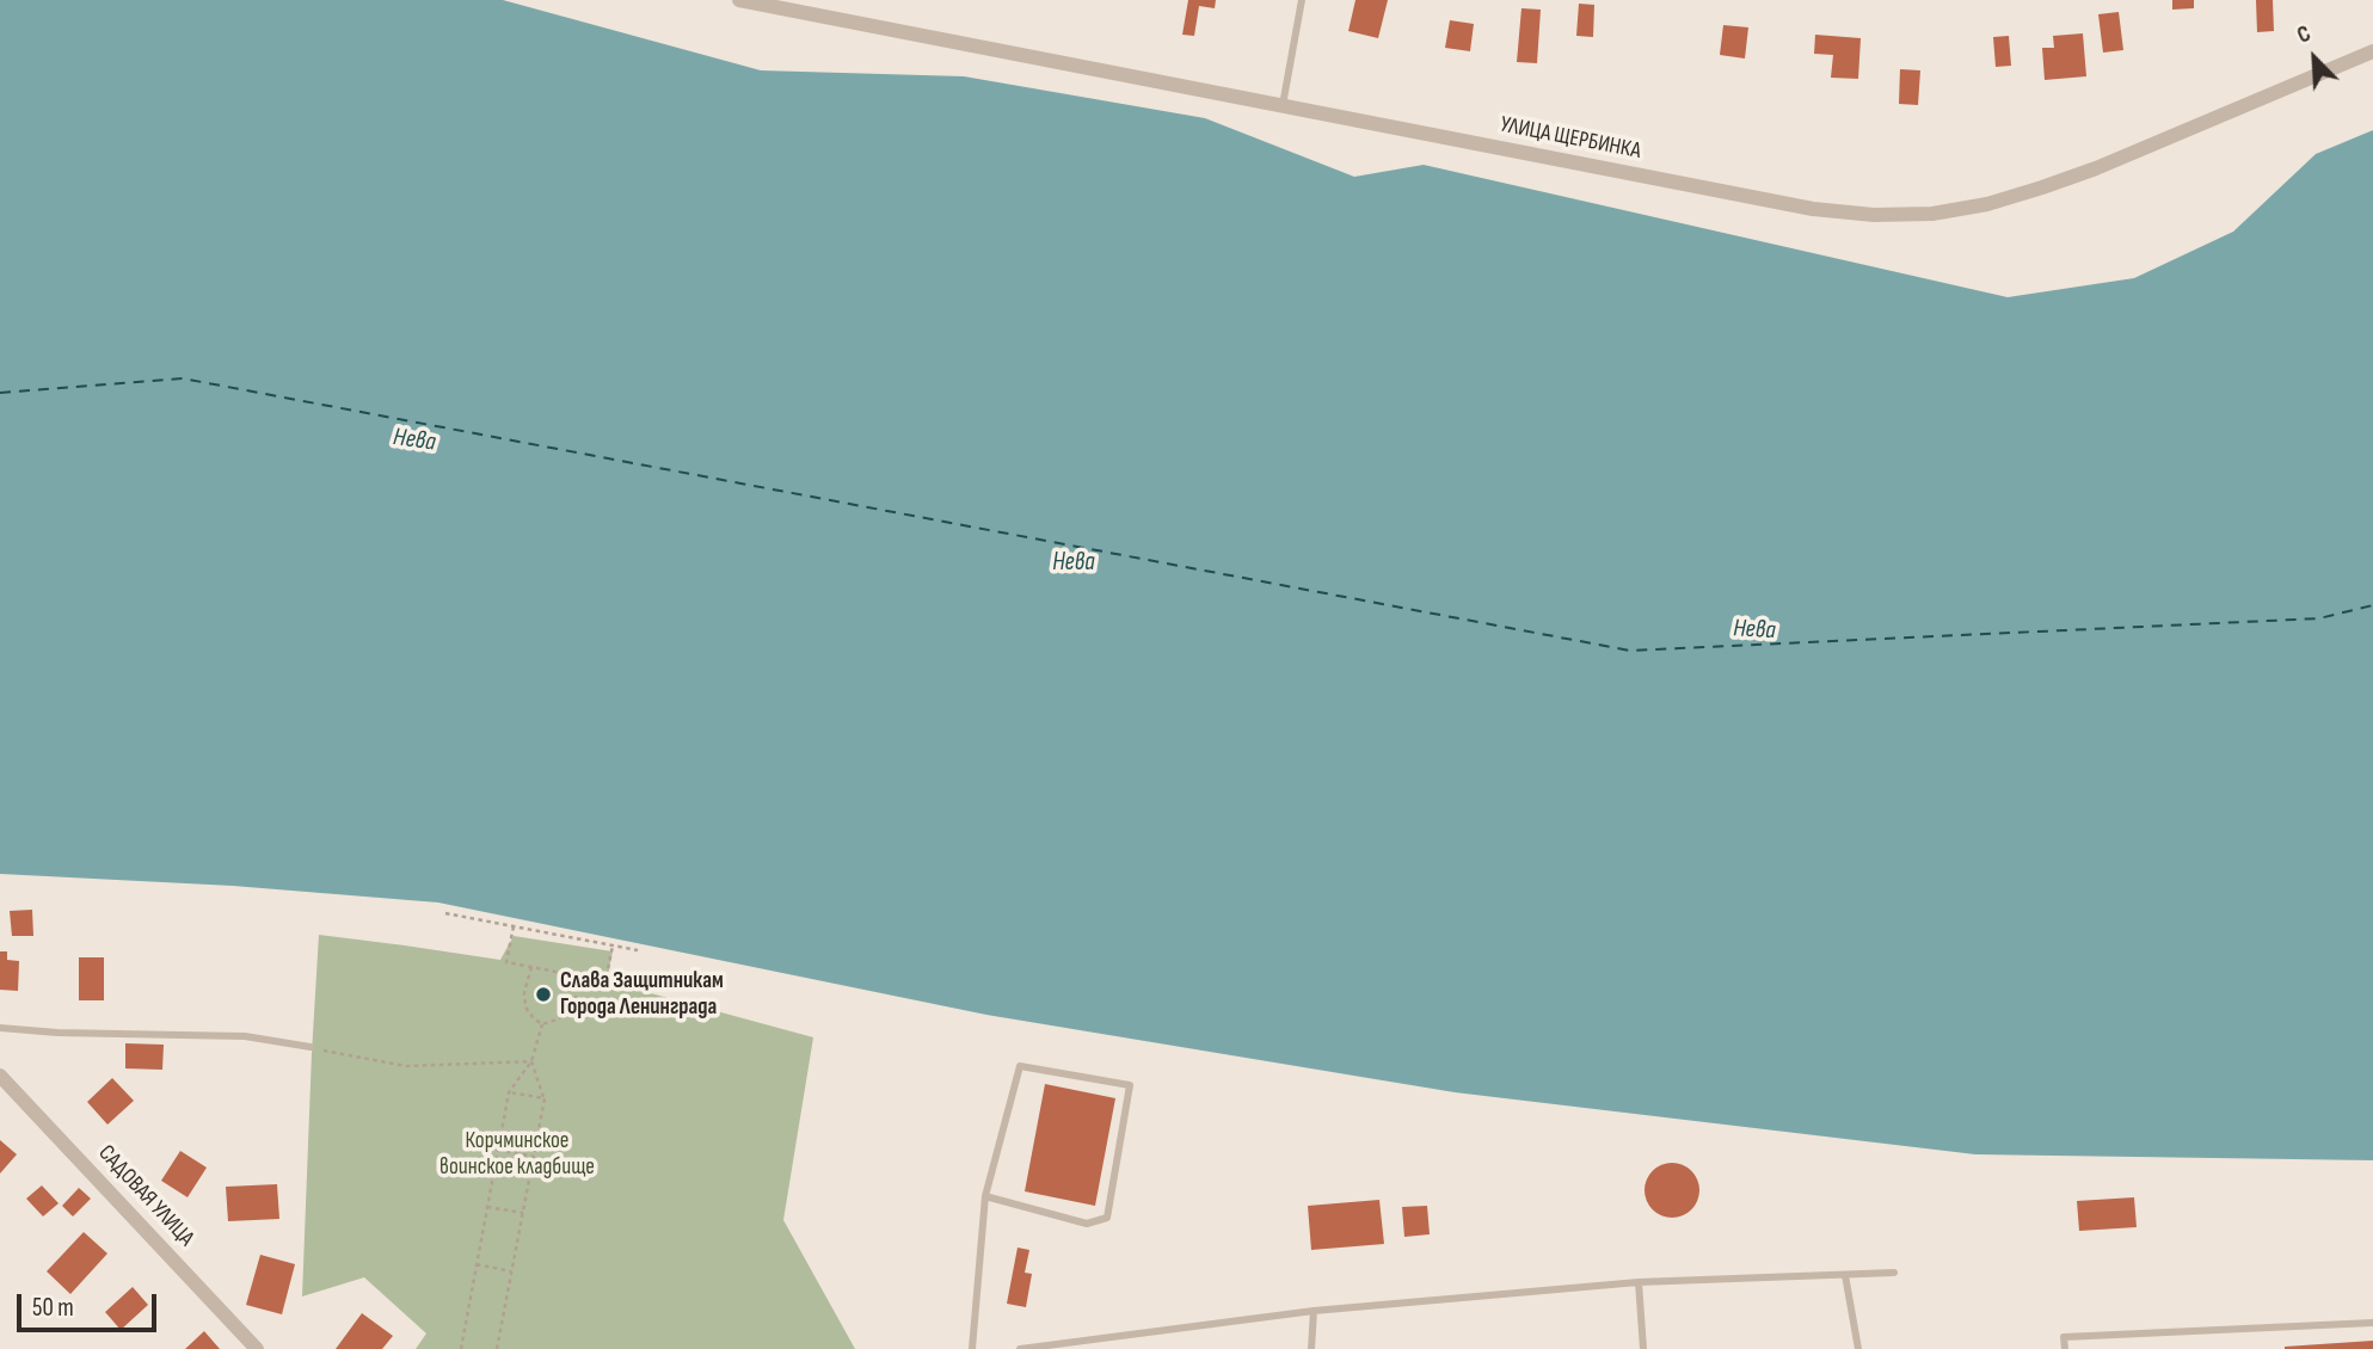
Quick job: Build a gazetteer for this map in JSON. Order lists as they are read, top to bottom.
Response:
{
  "streets": {
    "street": ["УЛИЦА ЩЕРБИНКА", "САДОВАЯ УЛИЦА"]
  },
  "water": ["Нева"],
  "parks": ["Корчминское воинское кладбище"],
  "places": ["Слава Защитникам Города Ленинграда"],
  "scale_bar": "50 m",
  "north": "top left"
}
